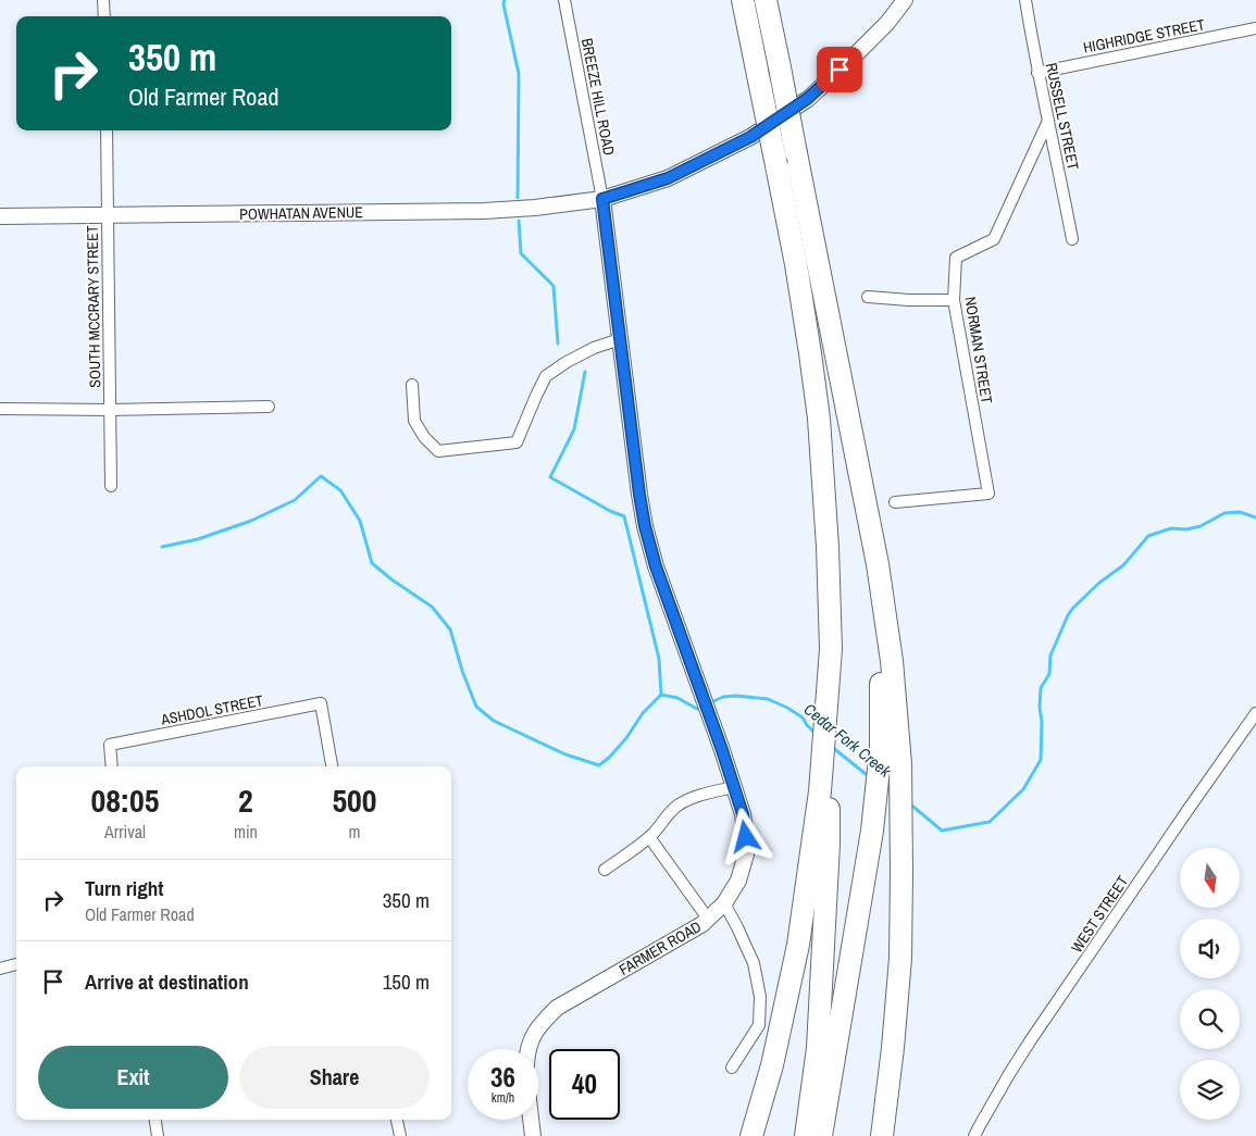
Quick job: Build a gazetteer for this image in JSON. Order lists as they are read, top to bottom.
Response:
{
  "streets": {
    "street": [
      "HIGHRIDGE STREET",
      "BREEZE HILL ROAD",
      "RUSSELL STREET",
      "POWHATAN AVENUE",
      "SOUTH MCCRARY STREET",
      "NORMAN STREET",
      "ASHDOL STREET",
      "WEST STREET",
      "FARMER ROAD"
    ]
  },
  "crossings": [
    ["HIGHRIDGE STREET", "RUSSELL STREET"],
    ["BREEZE HILL ROAD", "POWHATAN AVENUE"],
    ["BREEZE HILL ROAD", "FARMER ROAD"],
    ["RUSSELL STREET", "NORMAN STREET"],
    ["POWHATAN AVENUE", "SOUTH MCCRARY STREET"],
    ["POWHATAN AVENUE", "FARMER ROAD"]
  ],
  "water": ["Cedar Fork Creek"],
  "north": "bottom",
  "page": {
    "turn": ["350 m", "Old Farmer Road"],
    "eta": [
      "08:05",
      "Arrival",
      "2",
      "min",
      "500",
      "m"
    ],
    "list": [
      {
        "name": "Turn right",
        "note": "Old Farmer Road",
        "value": "350 m"
      },
      {
        "name": "Arrive at destination",
        "value": "150 m"
      }
    ],
    "buttons": ["Exit", "Share"],
    "speed": "36 km/h",
    "limit": "40"
  }
}
